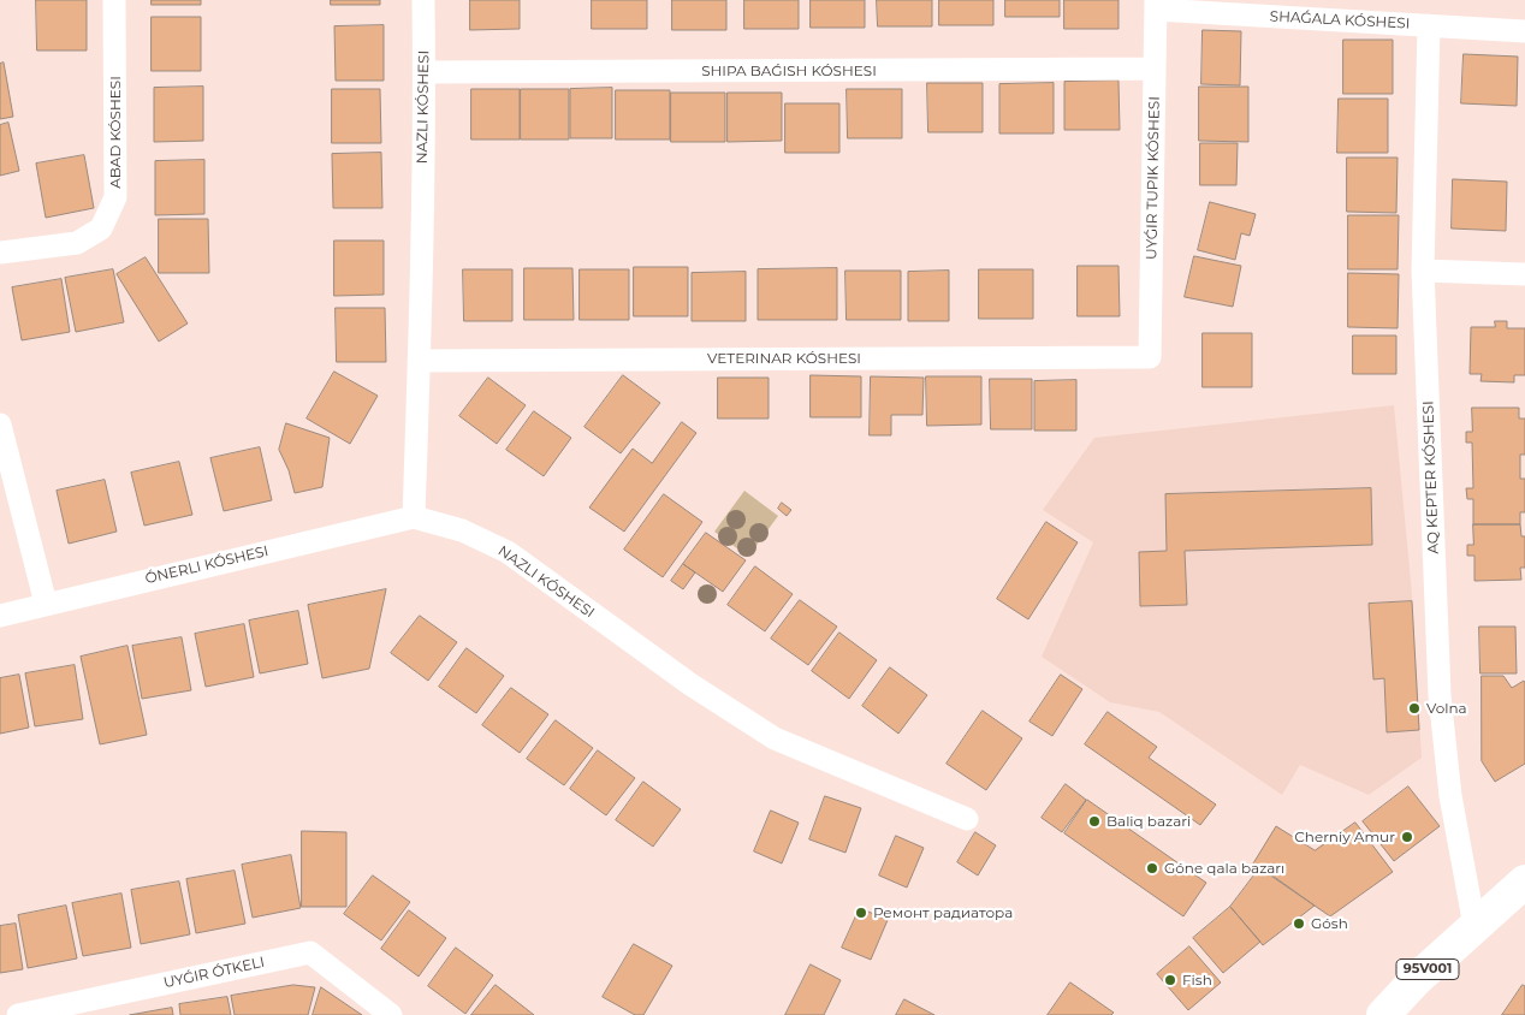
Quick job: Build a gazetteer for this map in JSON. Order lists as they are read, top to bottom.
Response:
{
  "streets": {
    "main road": ["95V001"],
    "street": [
      "SHAǴALA KÓSHESI",
      "ABAD KÓSHESI",
      "VETERINAR KÓSHESI",
      "AQ KEPTER KÓSHESI",
      "ÓNERLI KÓSHESI"
    ]
  },
  "crossings": [
    ["SHAǴALA KÓSHESI", "AQ KEPTER KÓSHESI"],
    ["AQ KEPTER KÓSHESI", "95V001"]
  ],
  "places": [
    "Volna",
    "Baliq bazari",
    "Cherniy Amur",
    "Góne qala bazarı",
    "Ремонт радиатора",
    "Gósh",
    "Fish"
  ]
}
